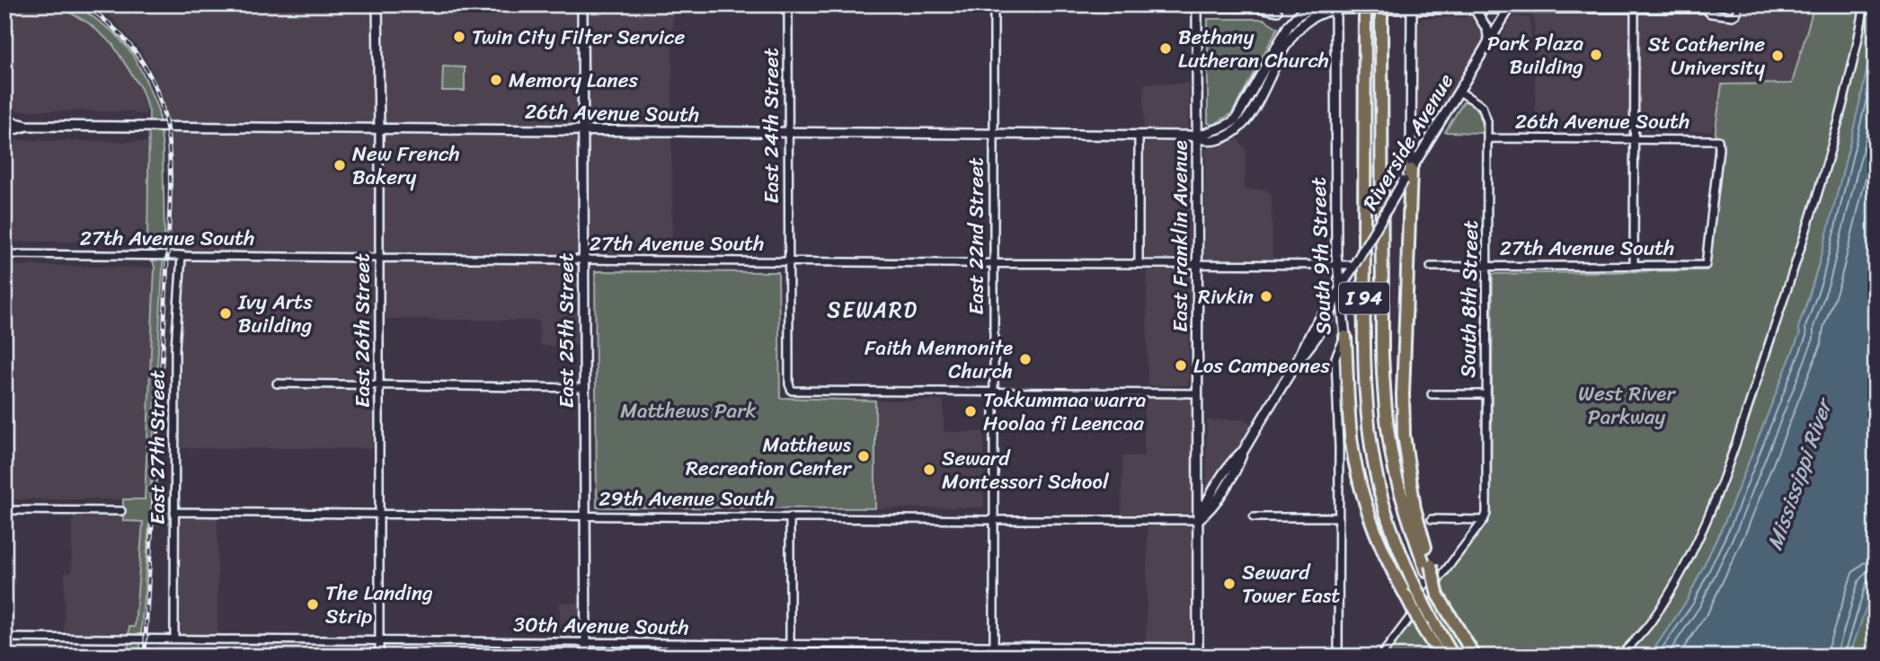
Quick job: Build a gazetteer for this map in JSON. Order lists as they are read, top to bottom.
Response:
{
  "streets": {
    "highway": ["I 94"],
    "street": [
      "26th Avenue South",
      "East 24th Street",
      "Riverside Avenue",
      "East 22nd Street",
      "East Franklin Avenue",
      "27th Avenue South",
      "South 9th Street",
      "South 8th Street",
      "East 26th Street",
      "East 25th Street",
      "East 27th Street",
      "29th Avenue South",
      "30th Avenue South"
    ]
  },
  "crossings": [
    ["26th Avenue South", "East 24th Street"],
    ["26th Avenue South", "East 22nd Street"],
    ["26th Avenue South", "East Franklin Avenue"],
    ["26th Avenue South", "27th Avenue South"],
    ["26th Avenue South", "South 9th Street"],
    ["26th Avenue South", "South 8th Street"],
    ["26th Avenue South", "East 26th Street"],
    ["26th Avenue South", "East 25th Street"],
    ["East 24th Street", "East 22nd Street"],
    ["East 24th Street", "27th Avenue South"],
    ["Riverside Avenue", "East Franklin Avenue"],
    ["Riverside Avenue", "27th Avenue South"],
    ["Riverside Avenue", "South 9th Street"],
    ["Riverside Avenue", "South 8th Street"],
    ["Riverside Avenue", "29th Avenue South"],
    ["East 22nd Street", "27th Avenue South"],
    ["East 22nd Street", "29th Avenue South"],
    ["East 22nd Street", "30th Avenue South"],
    ["East Franklin Avenue", "27th Avenue South"],
    ["East Franklin Avenue", "29th Avenue South"],
    ["East Franklin Avenue", "30th Avenue South"],
    ["27th Avenue South", "South 9th Street"],
    ["27th Avenue South", "South 8th Street"],
    ["27th Avenue South", "East 26th Street"],
    ["27th Avenue South", "East 25th Street"],
    ["27th Avenue South", "East 27th Street"],
    ["South 9th Street", "30th Avenue South"],
    ["East 26th Street", "29th Avenue South"],
    ["East 26th Street", "30th Avenue South"],
    ["East 25th Street", "29th Avenue South"],
    ["East 25th Street", "30th Avenue South"],
    ["East 27th Street", "29th Avenue South"],
    ["East 27th Street", "30th Avenue South"]
  ],
  "districts": ["SEWARD"],
  "water": ["Mississippi River"],
  "parks": ["West River Parkway", "Matthews Park"],
  "places": [
    "Twin City Filter Service",
    "Bethany Lutheran Church",
    "Park Plaza Building",
    "St Catherine University",
    "Memory Lanes",
    "New French Bakery",
    "Rivkin",
    "Ivy Arts Building",
    "Faith Mennonite Church",
    "Los Campeones",
    "Tokkummaa warra Hoolaa fi Leencaa",
    "Matthews Recreation Center",
    "Seward Montessori School",
    "Seward Tower East",
    "The Landing Strip"
  ]
}
